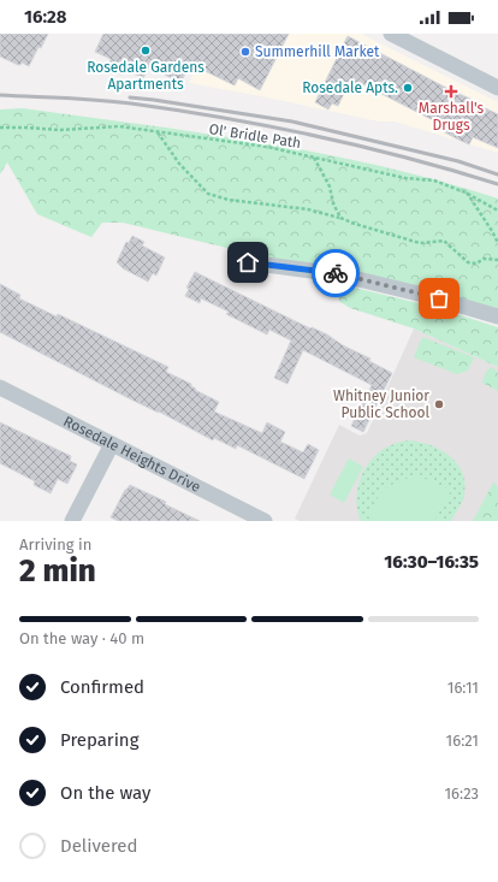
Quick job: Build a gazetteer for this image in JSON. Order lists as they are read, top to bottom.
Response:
{
  "streets": {
    "street": ["Rosedale Heights Drive"],
    "path": ["Ol' Bridle Path"]
  },
  "places": {
    "other": [
      "Rosedale Gardens Apartments",
      "Summerhill Market",
      "Rosedale Apts.",
      "Whitney Junior Public School"
    ],
    "health": ["Marshall's Drugs"]
  },
  "page": {
    "status": "16:28",
    "heading": ["2 min", "Arriving in", "16:30–16:35"],
    "bar": "On the way · 40 m",
    "list": [
      ["Confirmed", "16:11"],
      ["Preparing", "16:21"],
      ["On the way", "16:23"],
      "Delivered"
    ]
  }
}
